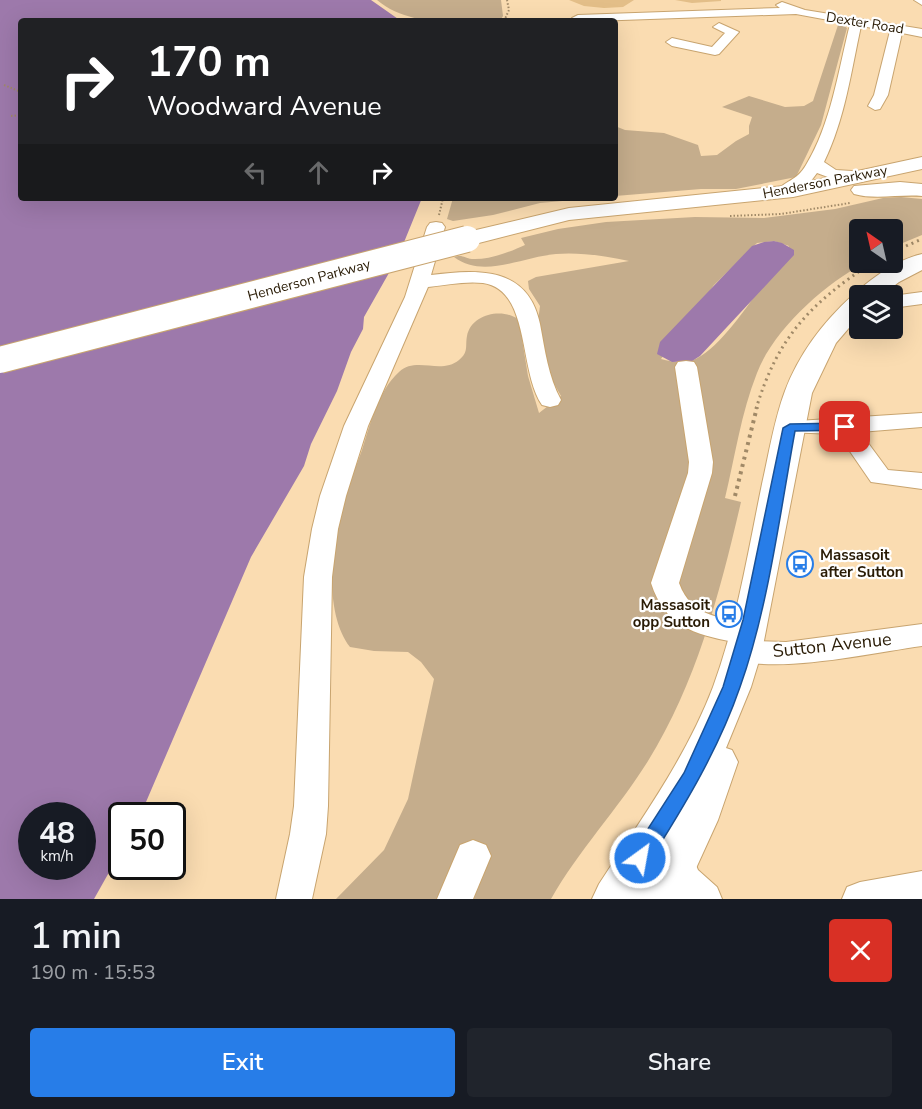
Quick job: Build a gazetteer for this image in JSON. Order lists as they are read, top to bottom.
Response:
{
  "streets": {
    "main road": ["Henderson Parkway"],
    "street": ["Dexter Road", "Sutton Avenue"]
  },
  "places": {
    "bus stop": ["Massasoit after Sutton", "Massasoit opp Sutton"]
  },
  "north": "top left",
  "page": {
    "turn": ["170 m", "Woodward Avenue"],
    "speed": "48 km/h",
    "limit": "50",
    "heading": ["1 min", "190 m · 15:53"],
    "buttons": ["Exit", "Share"]
  }
}
